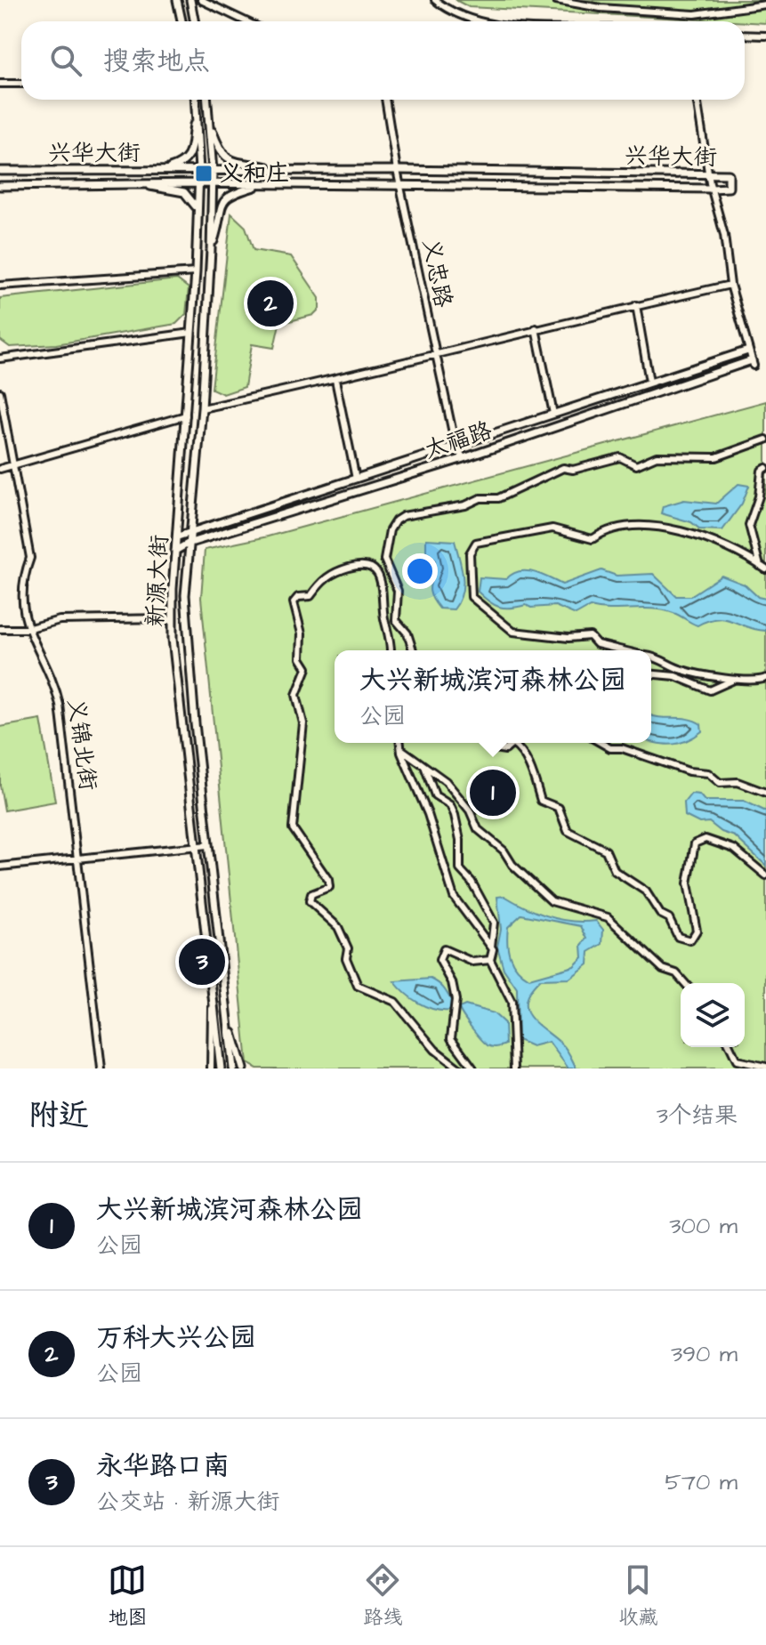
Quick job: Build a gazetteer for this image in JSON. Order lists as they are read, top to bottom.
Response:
{
  "streets": {
    "main road": ["兴华大街", "太福路", "新源大街"],
    "street": ["义忠路", "义锦北街"]
  },
  "crossings": [
    ["兴华大街", "义忠路"],
    ["兴华大街", "新源大街"],
    ["义忠路", "太福路"],
    ["太福路", "新源大街"]
  ],
  "places": {
    "transit": ["义和庄"]
  },
  "page": {
    "search": "搜索地点",
    "pins": ["2", "1", "3"],
    "popup": ["大兴新城滨河森林公园", "公园"],
    "heading": ["附近", "3个结果"],
    "list": [
      {
        "mark": "1",
        "name": "大兴新城滨河森林公园",
        "note": "公园",
        "value": "300 m"
      },
      {
        "mark": "2",
        "name": "万科大兴公园",
        "note": "公园",
        "value": "390 m"
      },
      {
        "mark": "3",
        "name": "永华路口南",
        "note": "公交站 · 新源大街",
        "value": "570 m"
      }
    ],
    "nav": ["地图", "路线", "收藏"]
  }
}
